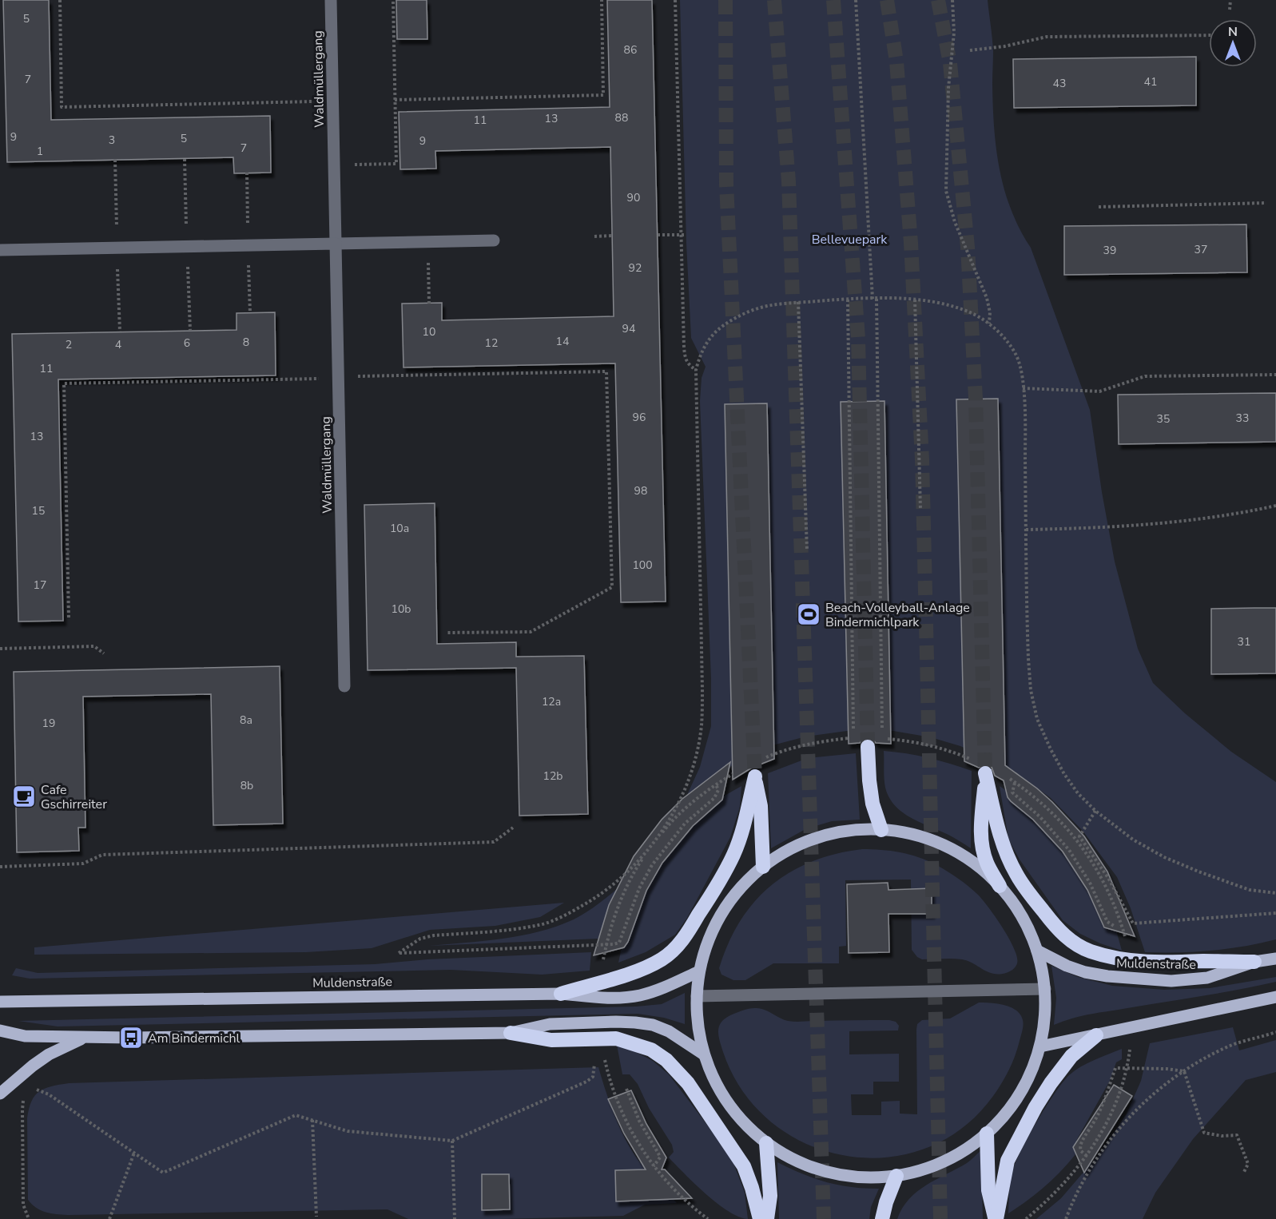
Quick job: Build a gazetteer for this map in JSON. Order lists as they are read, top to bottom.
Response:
{
  "streets": {
    "main road": ["Muldenstraße"],
    "street": ["Waldmüllergang"]
  },
  "parks": ["Bellevuepark"],
  "places": {
    "sports": ["Beach-Volleyball-Anlage Bindermichlpark"],
    "cafe": ["Cafe Gschirreiter"],
    "bus stop": ["Am Bindermichl"]
  },
  "house_numbers": [
    "5",
    "86",
    "7",
    "41",
    "43",
    "88",
    "13",
    "11",
    "9",
    "5",
    "3",
    "9",
    "7",
    "1",
    "90",
    "37",
    "39",
    "92",
    "94",
    "10",
    "14",
    "8",
    "6",
    "12",
    "2",
    "4",
    "11",
    "96",
    "33",
    "35",
    "13",
    "98",
    "15",
    "10a",
    "100",
    "17",
    "10b",
    "31",
    "12a",
    "8a",
    "19",
    "12b",
    "8b"
  ],
  "north": "top"
}
